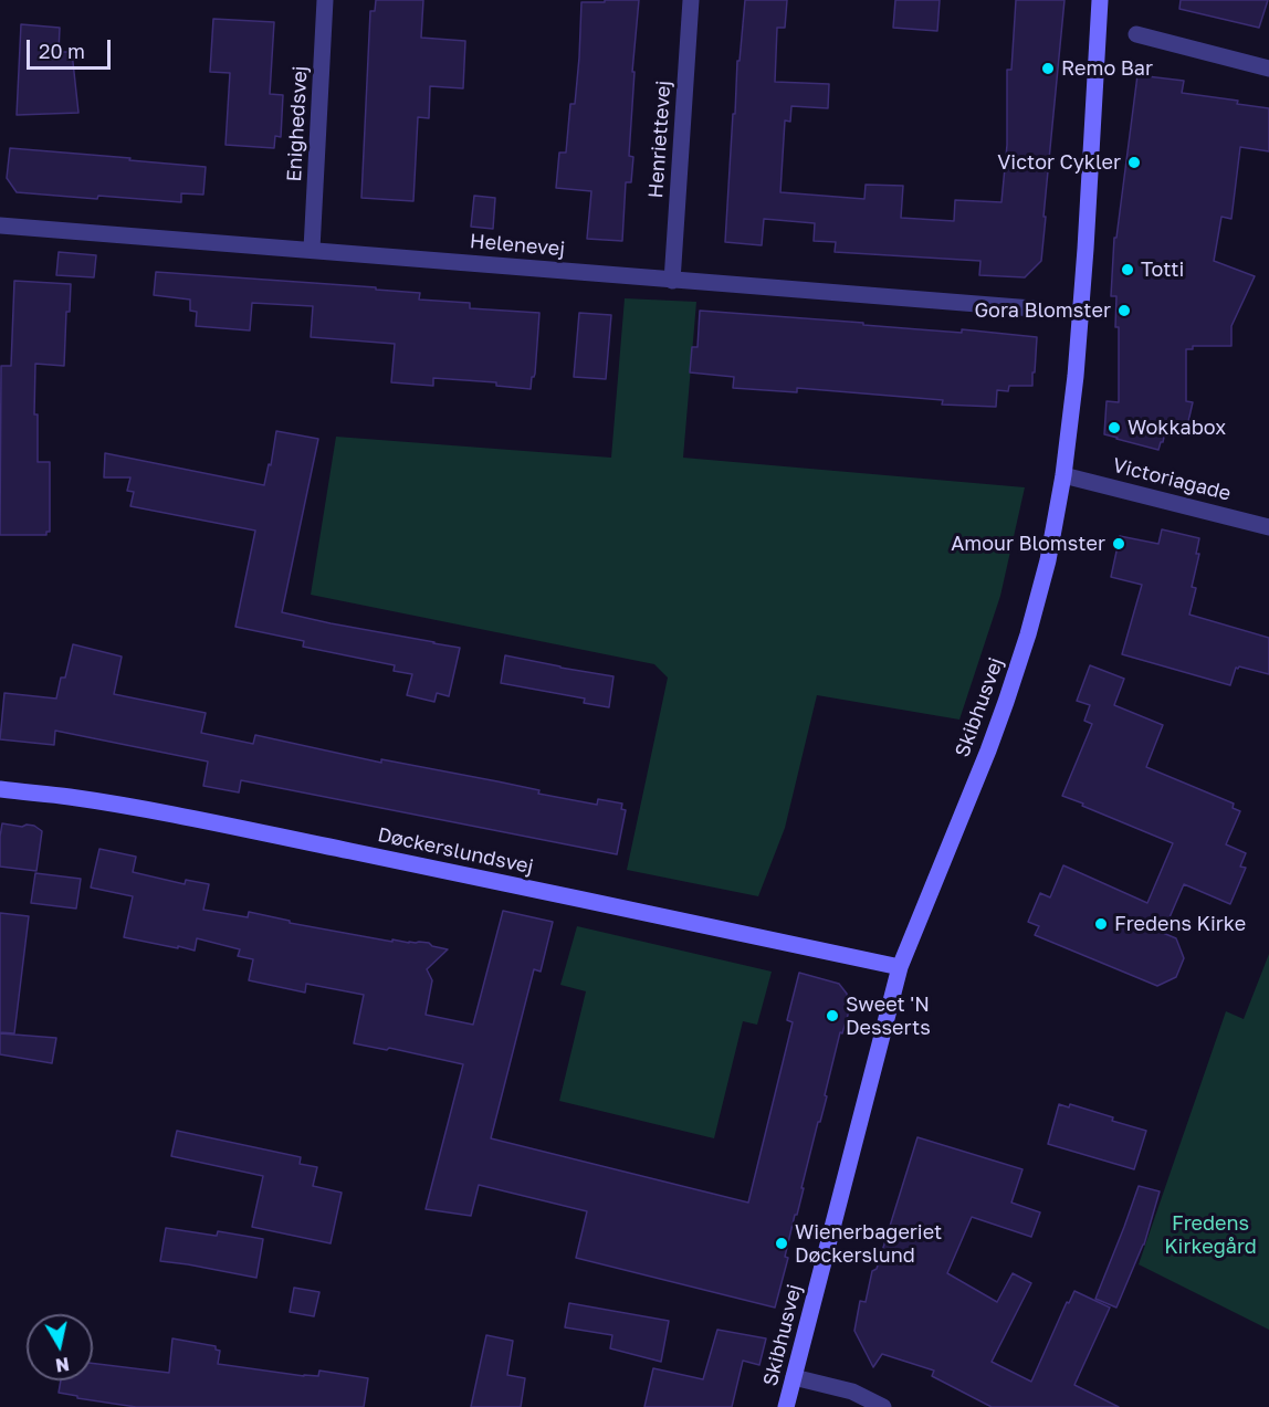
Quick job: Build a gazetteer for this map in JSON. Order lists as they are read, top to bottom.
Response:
{
  "streets": {
    "street": [
      "Enighedsvej",
      "Henriettevej",
      "Helenevej",
      "Victoriagade",
      "Skibhusvej",
      "Døckerslundsvej"
    ]
  },
  "crossings": [
    ["Enighedsvej", "Helenevej"],
    ["Henriettevej", "Helenevej"],
    ["Victoriagade", "Skibhusvej"],
    ["Skibhusvej", "Døckerslundsvej"]
  ],
  "parks": ["Fredens Kirkegård"],
  "places": [
    "Remo Bar",
    "Victor Cykler",
    "Totti",
    "Gora Blomster",
    "Wokkabox",
    "Amour Blomster",
    "Fredens Kirke",
    "Sweet 'N Desserts",
    "Wienerbageriet Døckerslund"
  ],
  "scale_bar": "20 m",
  "north": "bottom"
}
